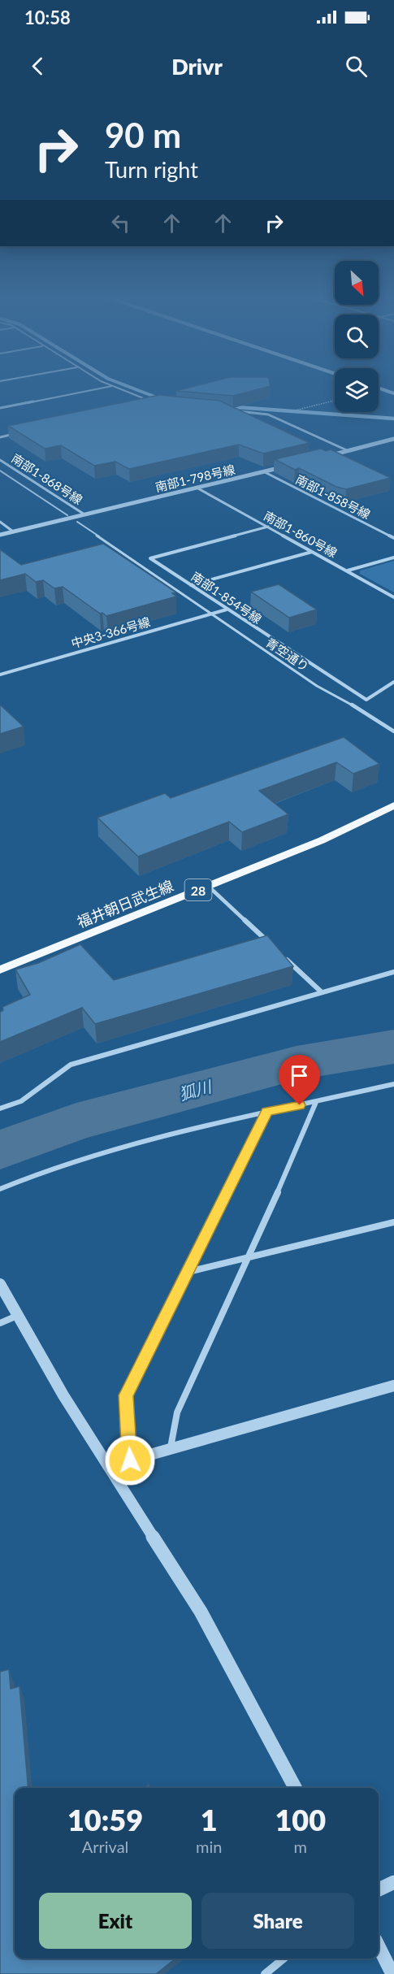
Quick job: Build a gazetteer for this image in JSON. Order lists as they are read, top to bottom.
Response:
{
  "streets": {
    "main road": ["28", "福井朝日武生線"],
    "street": [
      "南部1-798号線",
      "南部1-868号線",
      "南部1-858号線",
      "南部1-860号線",
      "南部1-854号線",
      "中央3-366号線",
      "青空通り"
    ]
  },
  "crossings": [
    ["南部1-798号線", "南部1-868号線"],
    ["南部1-798号線", "南部1-858号線"],
    ["南部1-798号線", "南部1-860号線"],
    ["南部1-860号線", "南部1-854号線"],
    ["南部1-854号線", "中央3-366号線"],
    ["中央3-366号線", "青空通り"]
  ],
  "water": ["狐川"],
  "north": "bottom right",
  "page": {
    "status": "10:58",
    "header": "Drivr",
    "turn": ["90 m", "Turn right"],
    "eta": [
      "10:59",
      "Arrival",
      "1",
      "min",
      "100",
      "m"
    ],
    "buttons": ["Exit", "Share"]
  }
}
